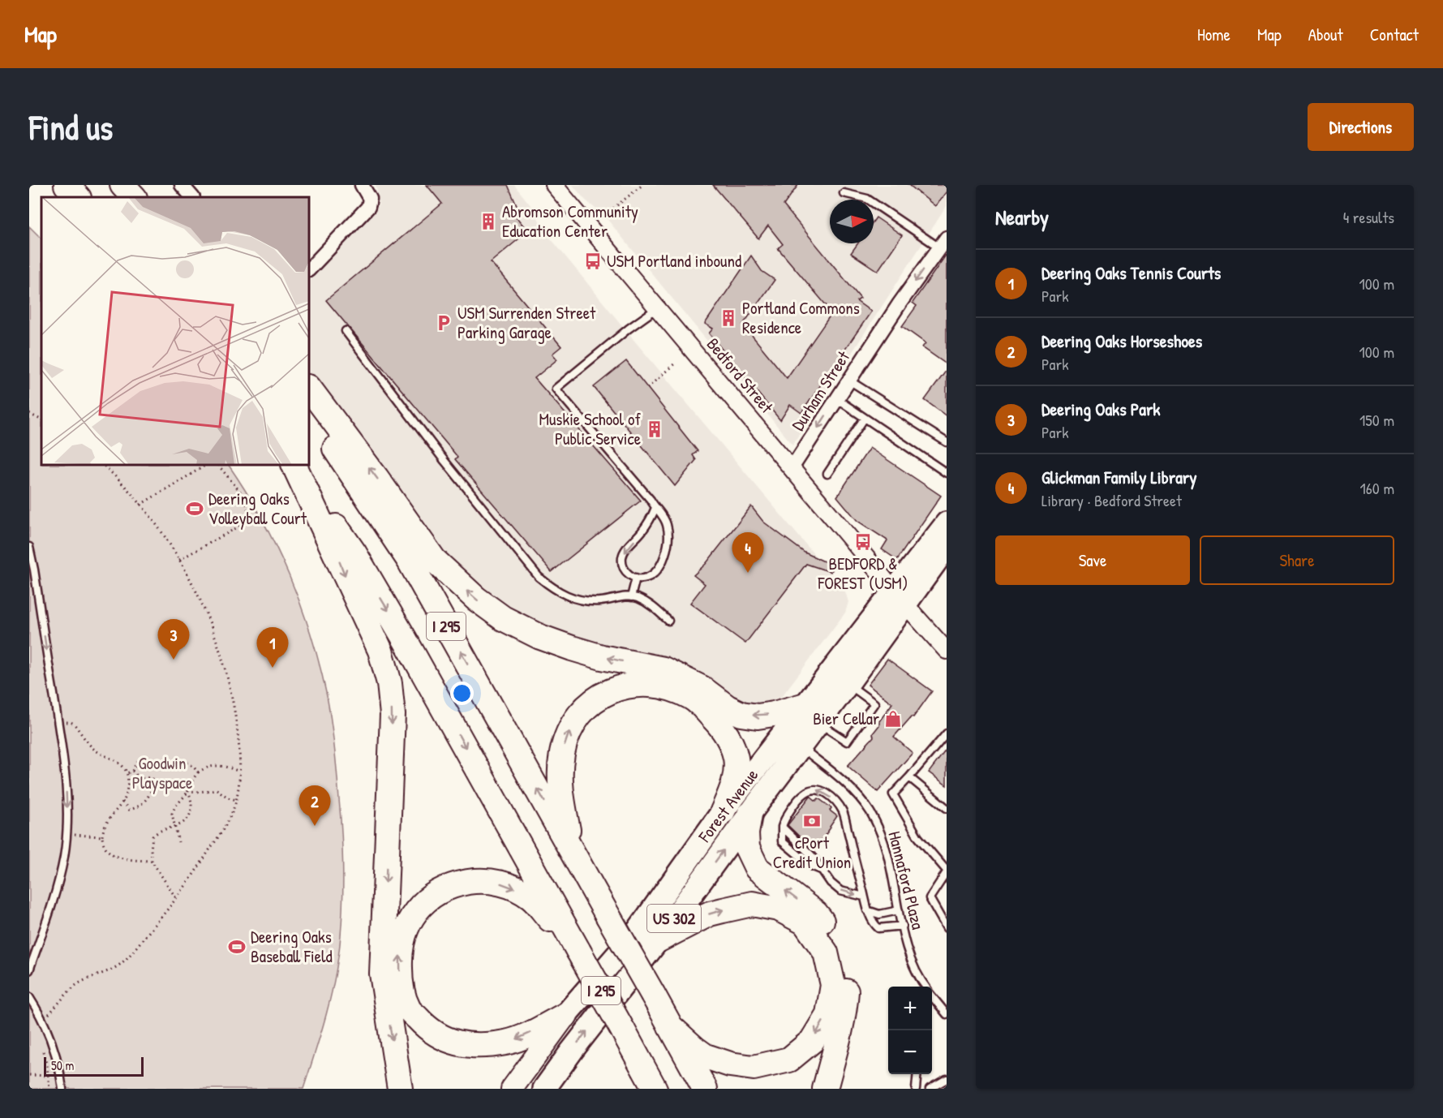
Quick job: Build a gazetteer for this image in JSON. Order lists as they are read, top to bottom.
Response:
{
  "streets": {
    "highway": ["I 295", "Forest Avenue", "US 302"],
    "street": ["Bedford Street", "Durham Street"],
    "lane": ["Hannaford Plaza"]
  },
  "crossings": [
    ["Bedford Street", "Durham Street"],
    ["Bedford Street", "Forest Avenue"],
    ["Forest Avenue", "Hannaford Plaza"]
  ],
  "one_way": ["Durham Street"],
  "parks": ["Goodwin Playspace"],
  "places": {
    "building": ["Abromson Community Education Center", "Portland Commons Residence", "Muskie School of Public Service"],
    "bus stop": ["USM Portland inbound", "BEDFORD & FOREST (USM)"],
    "parking": ["USM Surrenden Street Parking Garage"],
    "sports": ["Deering Oaks Volleyball Court", "Deering Oaks Baseball Field"],
    "shop": ["Bier Cellar"],
    "bank": ["cPort Credit Union"]
  },
  "scale_bar": "50 m",
  "north": "right",
  "page": {
    "header": "Map",
    "nav": [
      "Home",
      "Map",
      "About",
      "Contact"
    ],
    "buttons": [
      "Directions",
      ["Save", "Share"]
    ],
    "title": "Find us",
    "heading": ["Nearby", "4 results"],
    "list": [
      {
        "mark": "1",
        "name": "Deering Oaks Tennis Courts",
        "note": "Park",
        "value": "100 m"
      },
      {
        "mark": "2",
        "name": "Deering Oaks Horseshoes",
        "note": "Park",
        "value": "100 m"
      },
      {
        "mark": "3",
        "name": "Deering Oaks Park",
        "note": "Park",
        "value": "150 m"
      },
      {
        "mark": "4",
        "name": "Glickman Family Library",
        "note": "Library · Bedford Street",
        "value": "160 m"
      }
    ],
    "pins": [
      "4",
      "3",
      "1",
      "2"
    ],
    "map_buttons": ["+", "−"],
    "scale": "50 m"
  }
}
